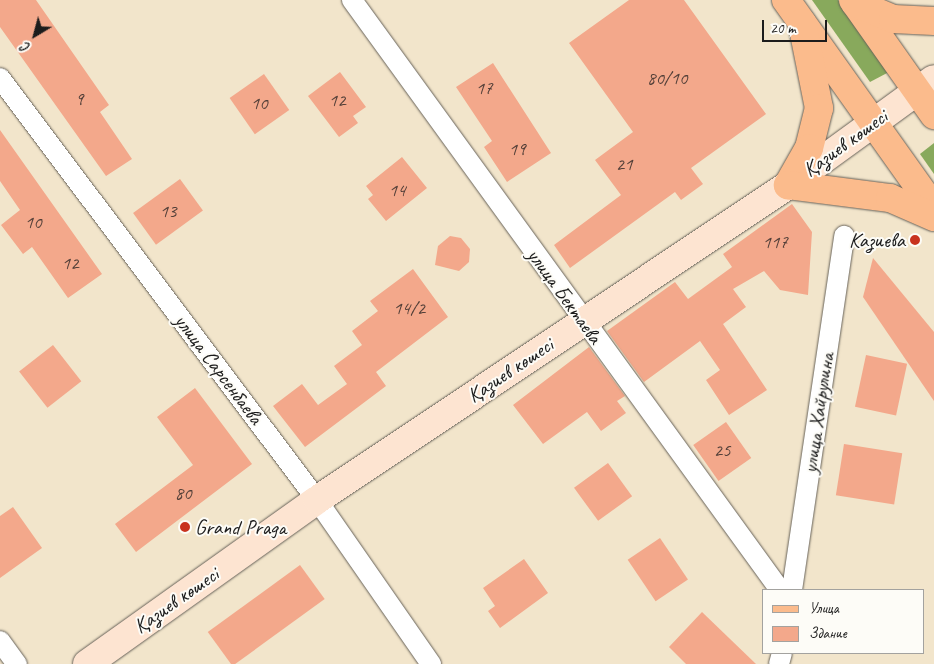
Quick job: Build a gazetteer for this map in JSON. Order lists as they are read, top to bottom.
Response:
{
  "streets": {
    "street": [
      "Қазиев көшесі",
      "улица Бектаева",
      "улица Сарсенбаева",
      "улица Хайрулина"
    ]
  },
  "crossings": [
    ["Қазиев көшесі", "улица Бектаева"],
    ["Қазиев көшесі", "улица Сарсенбаева"]
  ],
  "places": ["Казиева", "Grand Praga"],
  "house_numbers": [
    "80/10",
    "17",
    "9",
    "12",
    "10",
    "19",
    "21",
    "14",
    "13",
    "10",
    "117",
    "12",
    "14/2",
    "25",
    "80"
  ],
  "legend": ["Улица", "Здание"],
  "scale_bar": "20 m",
  "north": "bottom left"
}
